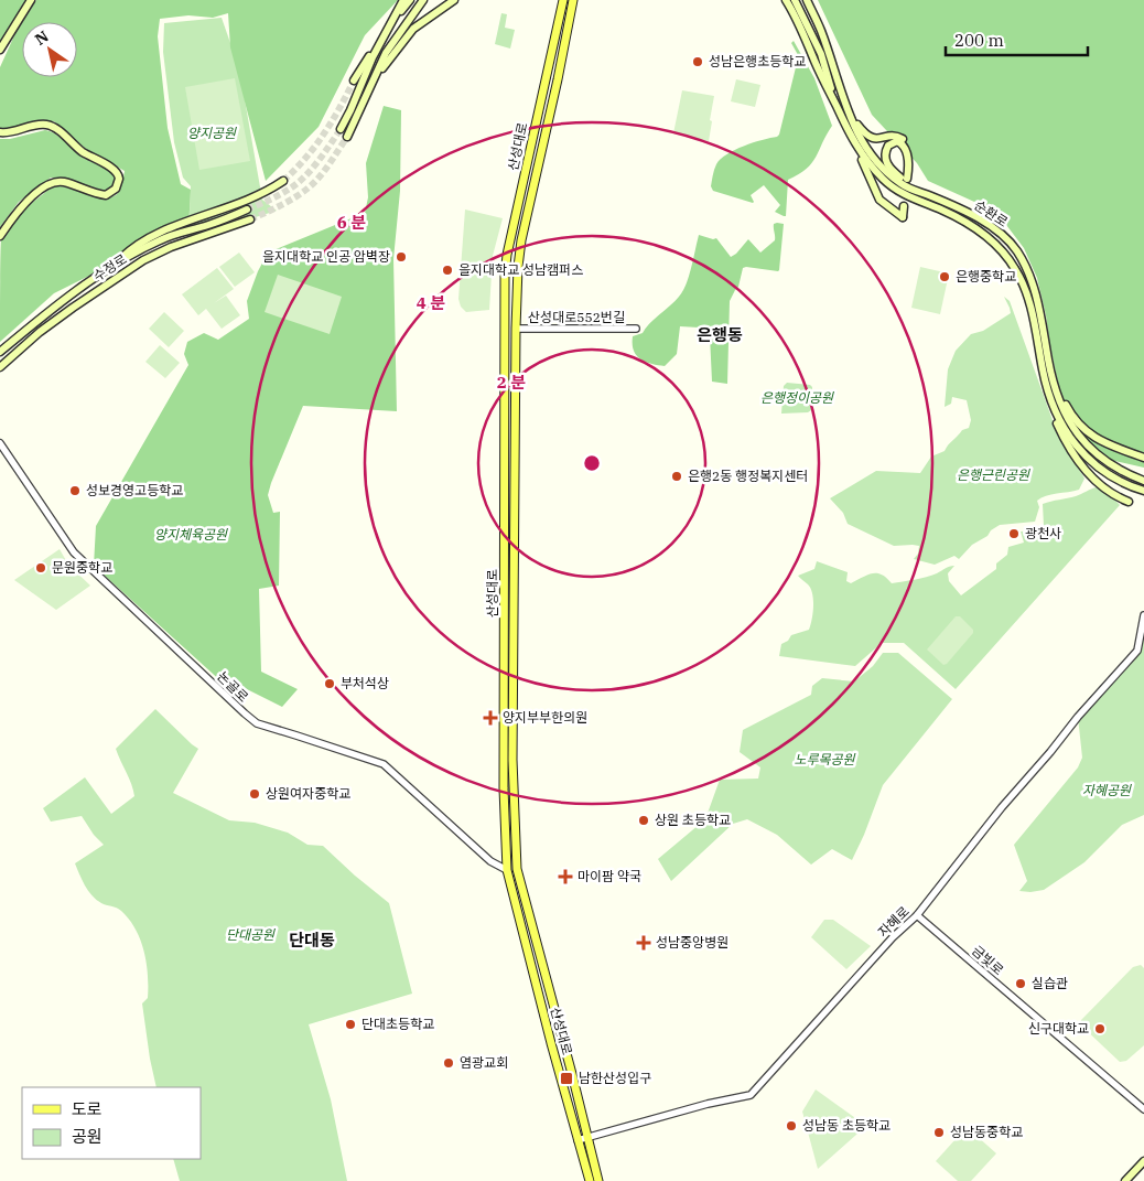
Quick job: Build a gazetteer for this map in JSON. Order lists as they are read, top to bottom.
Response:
{
  "streets": {
    "main road": ["산성대로", "순환로", "수정로"],
    "street": [
      "산성대로552번길",
      "논골로",
      "자혜로",
      "금빛로"
    ]
  },
  "crossings": [
    ["산성대로", "산성대로552번길"],
    ["산성대로", "논골로"],
    ["산성대로", "자혜로"],
    ["자혜로", "금빛로"]
  ],
  "districts": ["은행동", "단대동"],
  "parks": [
    "양지공원",
    "은행정이공원",
    "은행근린공원",
    "양지체육공원",
    "노루목공원",
    "자혜공원",
    "단대공원"
  ],
  "places": {
    "other": [
      "성남은행초등학교",
      "을지대학교 인공 암벽장",
      "을지대학교 성남캠퍼스",
      "은행중학교",
      "은행2동 행정복지센터",
      "성보경영고등학교",
      "광천사",
      "문원중학교",
      "부처석상",
      "상원여자중학교",
      "상원 초등학교",
      "실습관",
      "단대초등학교",
      "신구대학교",
      "염광교회",
      "성남동 초등학교",
      "성남동중학교"
    ],
    "health": ["양지부부한의원", "마이팜 약국", "성남중앙병원"],
    "transit": ["남한산성입구"]
  },
  "legend": ["도로", "공원"],
  "scale_bar": "200 m",
  "north": "top left",
  "rings": ["6 분", "4 분", "2 분"]
}
